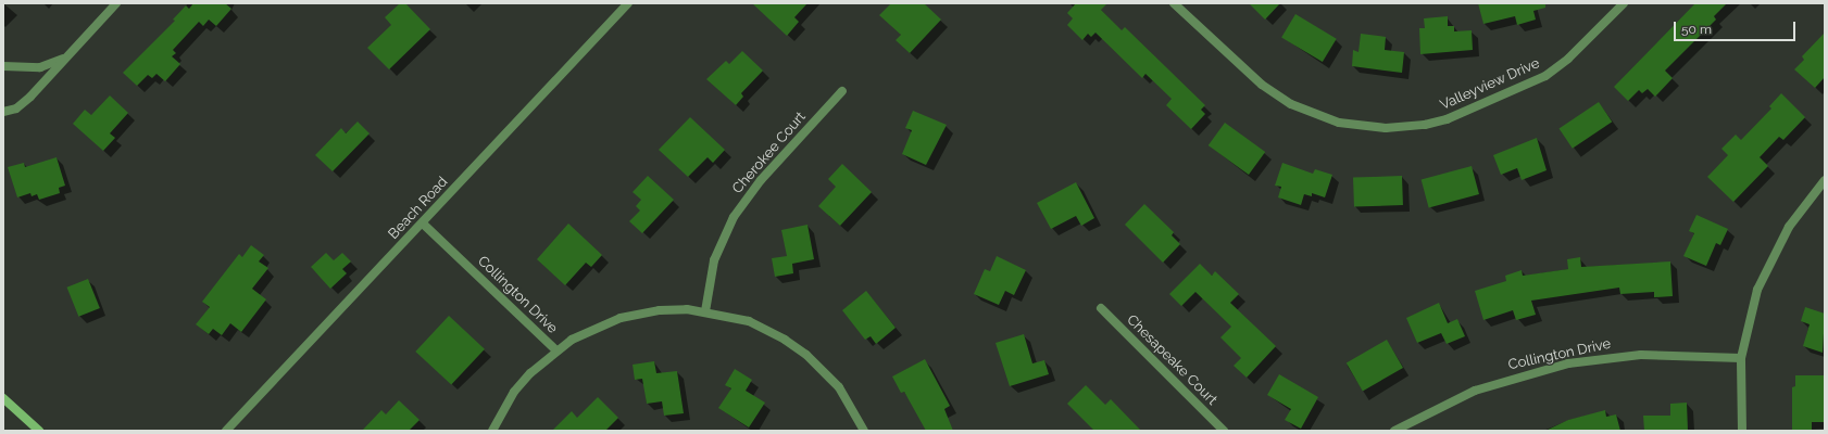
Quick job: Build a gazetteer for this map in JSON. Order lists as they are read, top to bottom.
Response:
{
  "streets": {
    "street": [
      "Valleyview Drive",
      "Cherokee Court",
      "Beach Road",
      "Collington Drive",
      "Chesapeake Court"
    ]
  },
  "crossings": [
    ["Cherokee Court", "Collington Drive"],
    ["Beach Road", "Collington Drive"]
  ],
  "scale_bar": "50 m"
}
